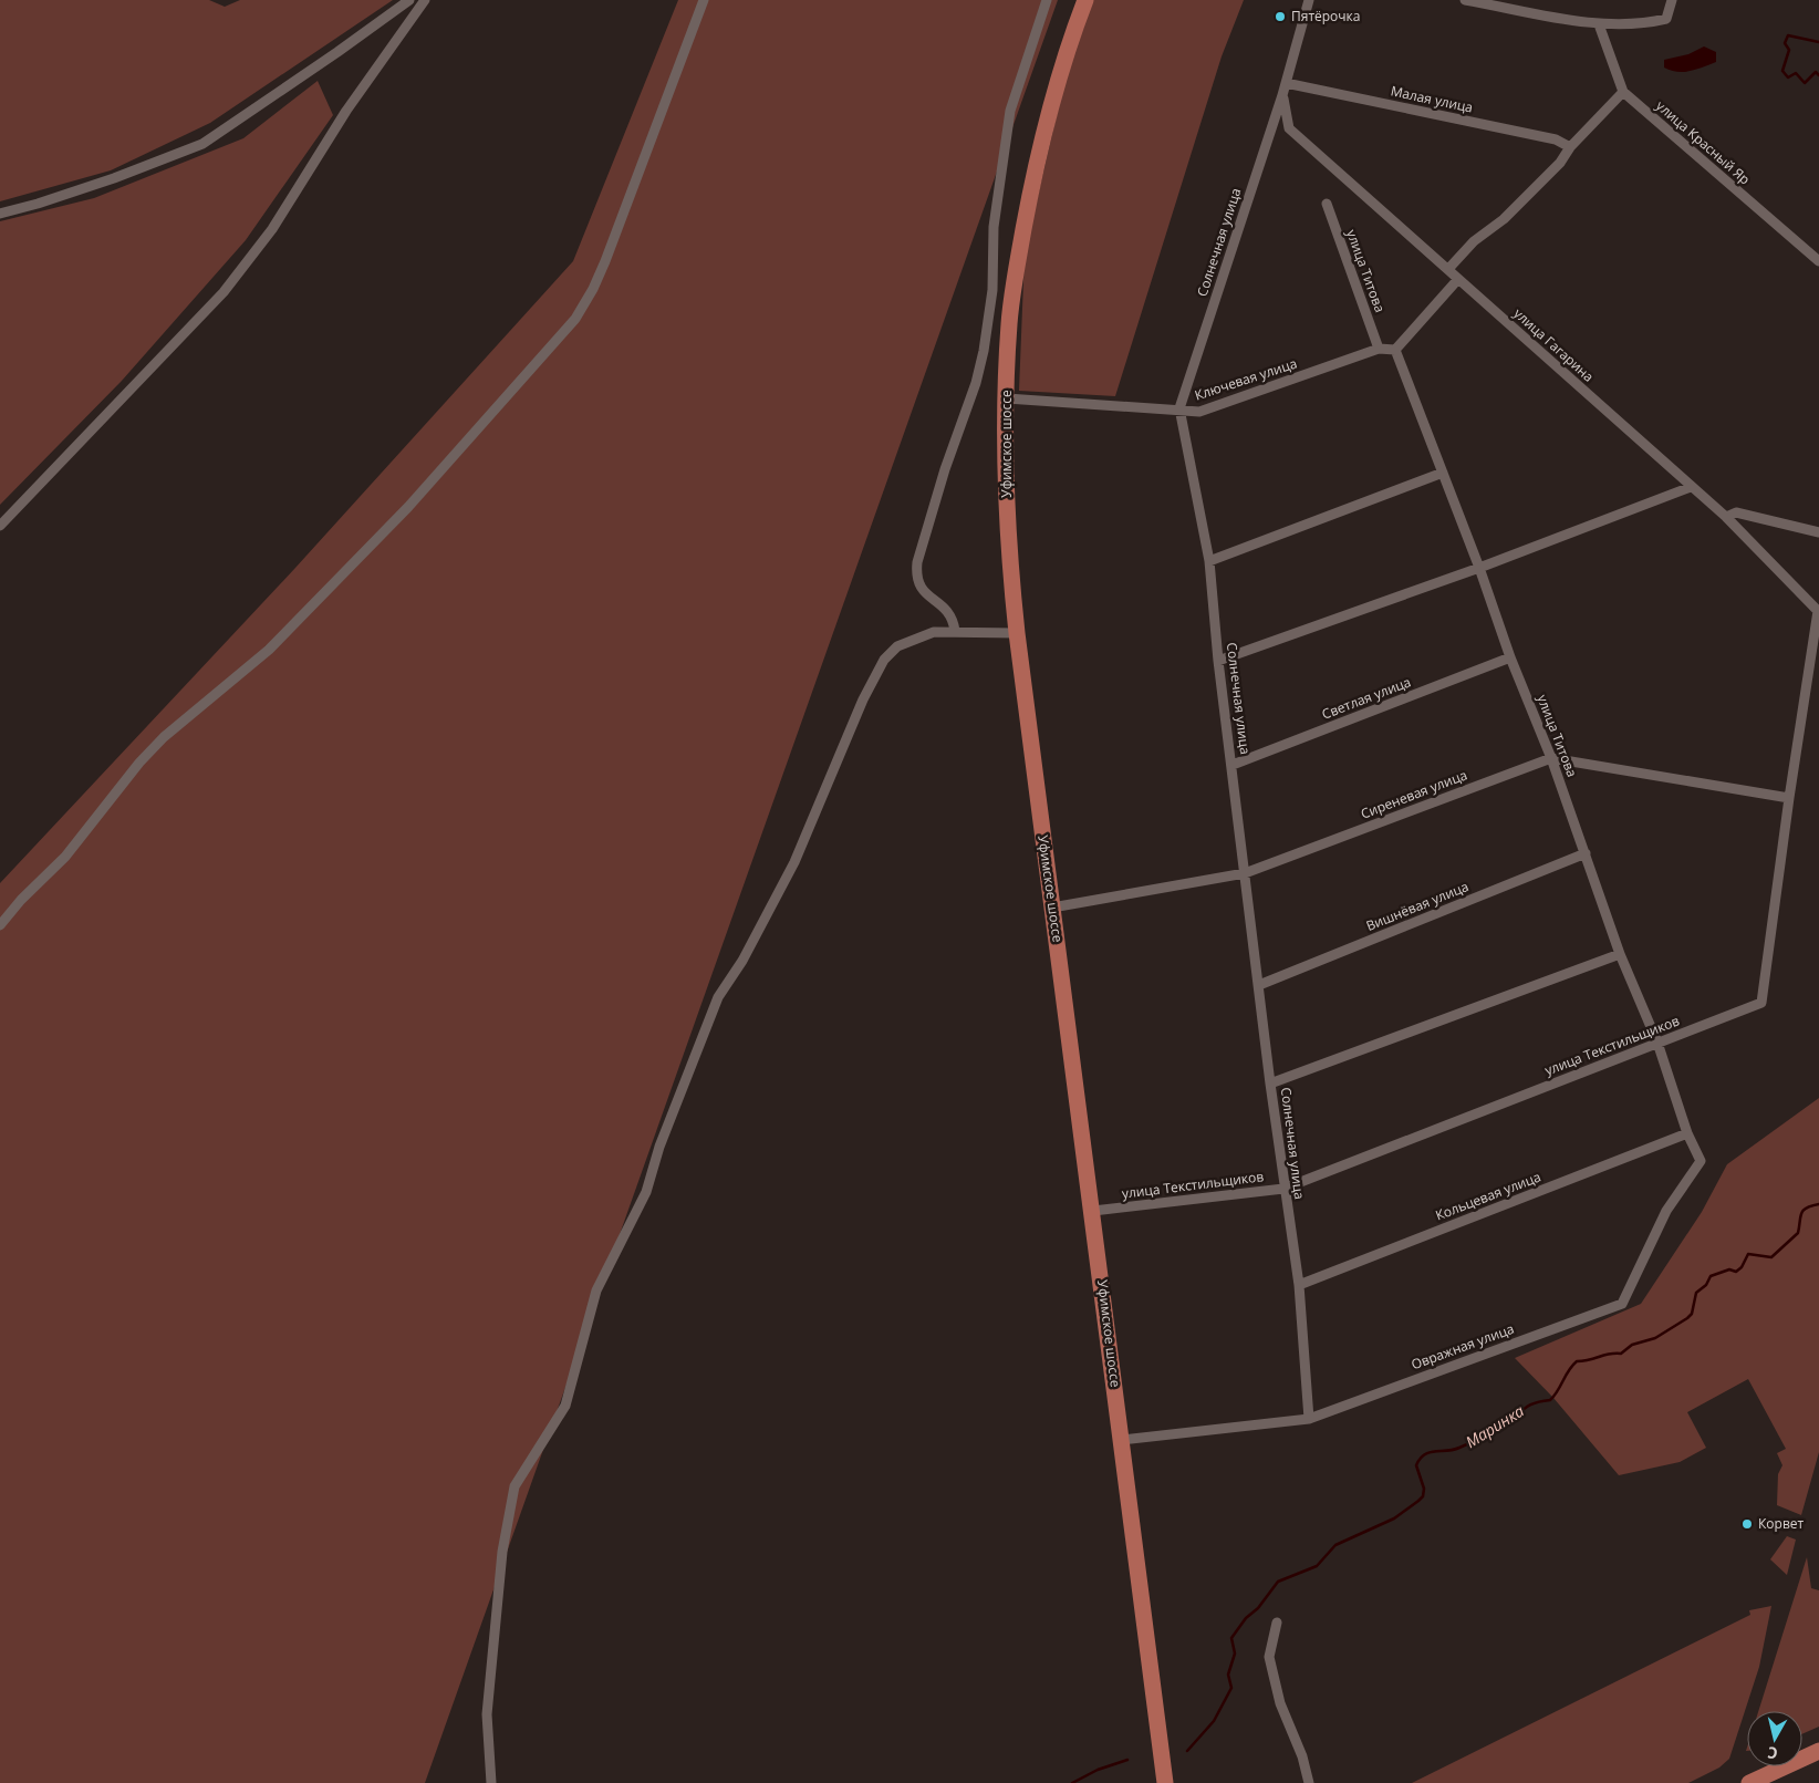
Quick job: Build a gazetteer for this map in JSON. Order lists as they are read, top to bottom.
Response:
{
  "streets": {
    "main road": ["Уфимское шоссе"],
    "street": [
      "Малая улица",
      "улица Красный Яр",
      "Солнечная улица",
      "улица Титова",
      "улица Гагарина",
      "Ключевая улица",
      "Светлая улица",
      "Сиреневая улица",
      "Вишнёвая улица",
      "улица Текстильщиков",
      "Кольцевая улица",
      "Овражная улица"
    ]
  },
  "crossings": [
    ["Малая улица", "Солнечная улица"],
    ["Солнечная улица", "улица Гагарина"],
    ["Солнечная улица", "Ключевая улица"],
    ["Солнечная улица", "Светлая улица"],
    ["Солнечная улица", "Сиреневая улица"],
    ["Солнечная улица", "Вишнёвая улица"],
    ["Солнечная улица", "улица Текстильщиков"],
    ["Солнечная улица", "Кольцевая улица"],
    ["Солнечная улица", "Овражная улица"],
    ["улица Титова", "Ключевая улица"],
    ["улица Титова", "Светлая улица"],
    ["улица Титова", "Сиреневая улица"],
    ["улица Титова", "Вишнёвая улица"],
    ["улица Титова", "улица Текстильщиков"],
    ["улица Титова", "Кольцевая улица"],
    ["улица Титова", "Овражная улица"],
    ["улица Гагарина", "улица Текстильщиков"],
    ["Ключевая улица", "Уфимское шоссе"],
    ["Уфимское шоссе", "Сиреневая улица"],
    ["Уфимское шоссе", "улица Текстильщиков"],
    ["Уфимское шоссе", "Овражная улица"],
    ["Кольцевая улица", "Овражная улица"]
  ],
  "water": ["Маринка"],
  "places": ["Пятёрочка", "Корвет"],
  "north": "bottom"
}
